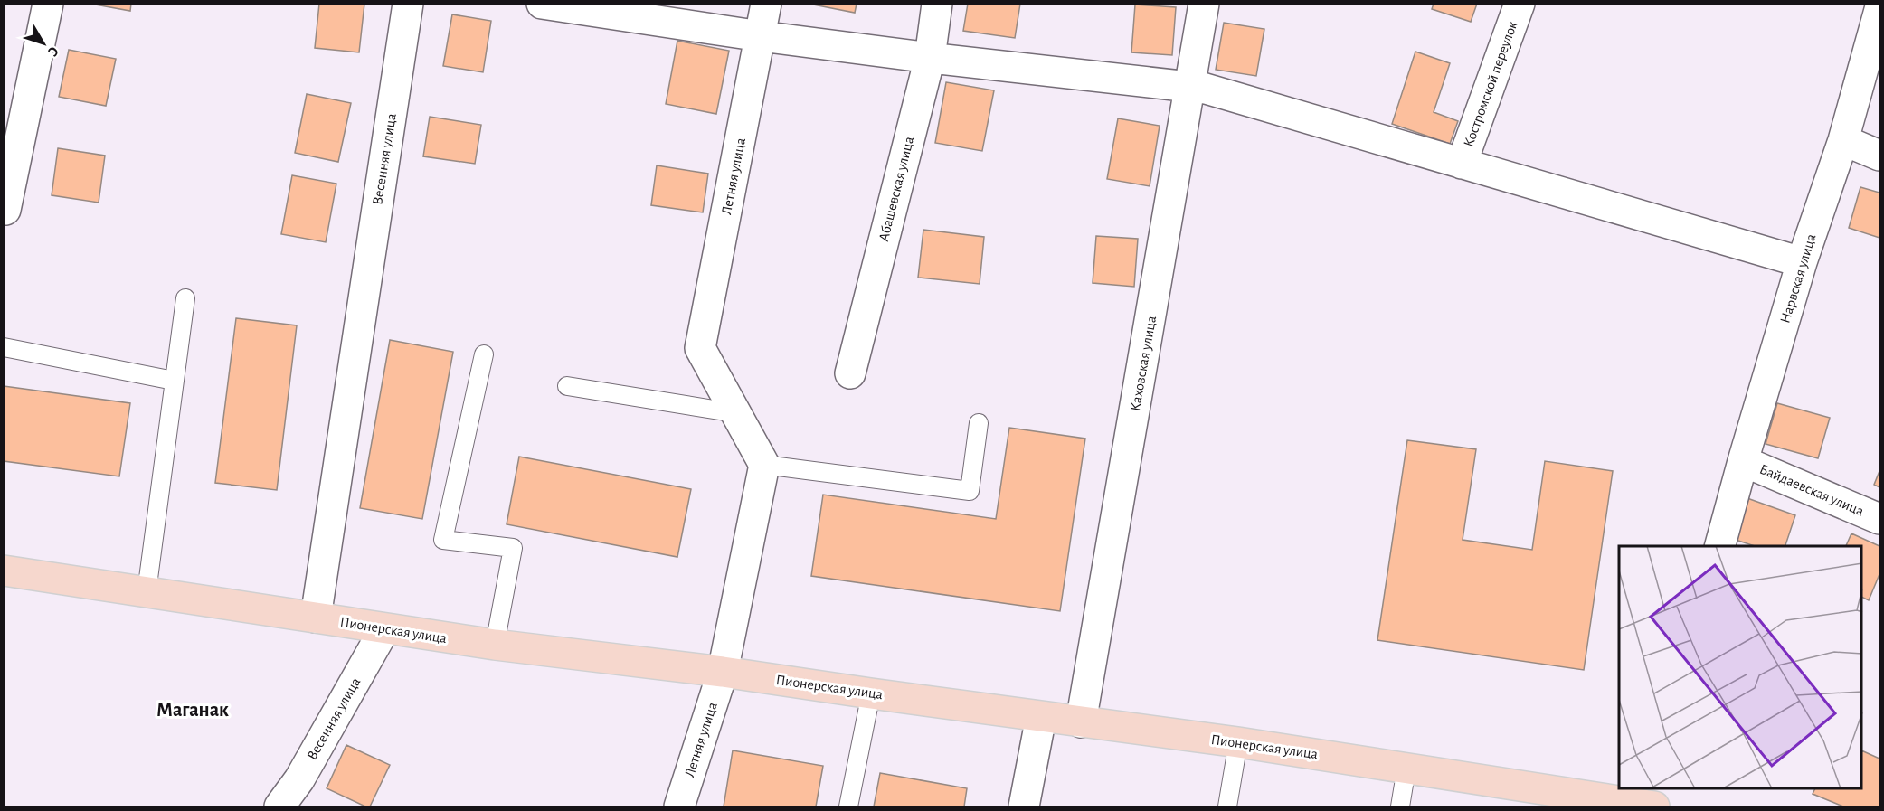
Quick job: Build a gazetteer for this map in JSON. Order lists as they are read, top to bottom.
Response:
{
  "streets": {
    "main road": ["Пионерская улица"],
    "street": [
      "Костромской переулок",
      "Весенняя улица",
      "Летняя улица",
      "Абашевская улица",
      "Нарвская улица",
      "Каховская улица",
      "Байдаевская улица"
    ]
  },
  "crossings": [
    ["Весенняя улица", "Пионерская улица"],
    ["Летняя улица", "Пионерская улица"],
    ["Нарвская улица", "Байдаевская улица"],
    ["Каховская улица", "Пионерская улица"]
  ],
  "districts": ["Маганак"],
  "north": "bottom right"
}
